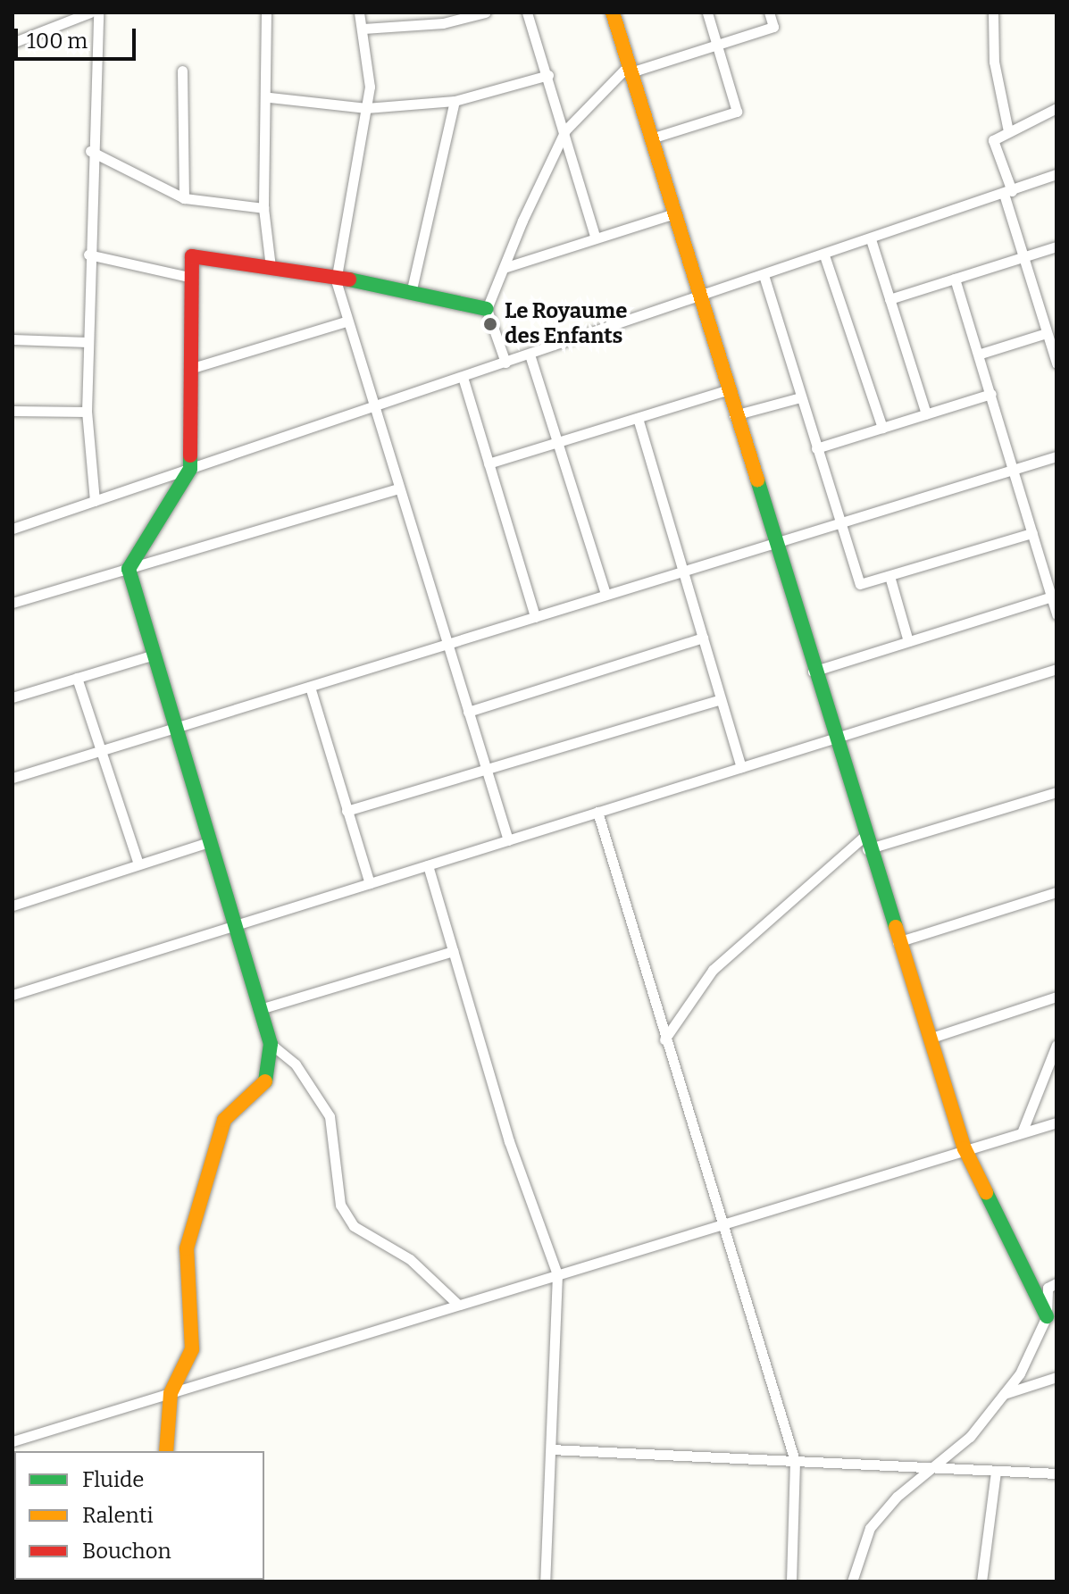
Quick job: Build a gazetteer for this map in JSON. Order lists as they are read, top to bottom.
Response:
{
  "places": ["Le Royaume des Enfants"],
  "legend": ["Fluide", "Ralenti", "Bouchon"],
  "scale_bar": "100 m"
}
